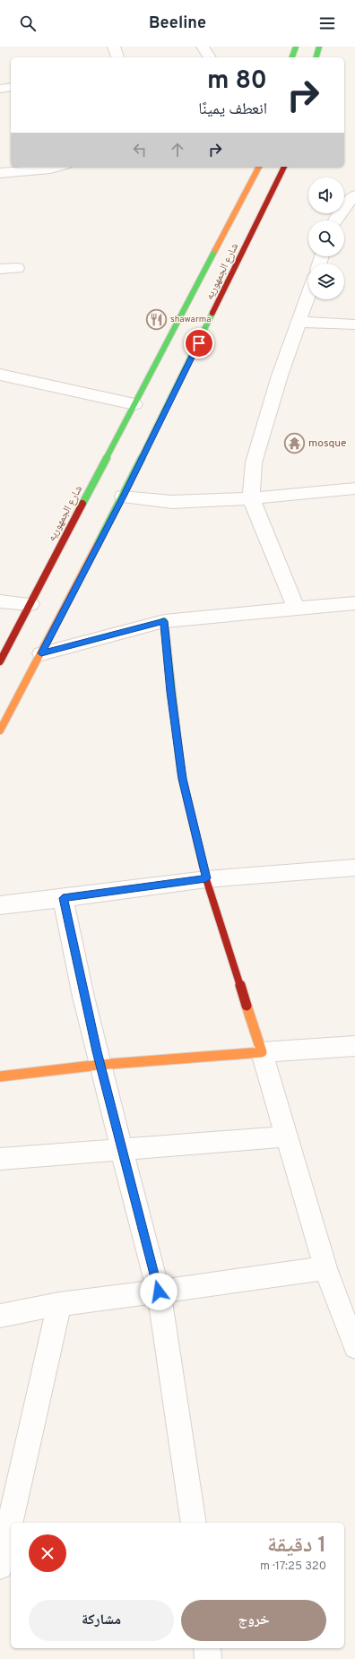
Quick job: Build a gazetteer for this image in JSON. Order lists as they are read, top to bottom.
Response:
{
  "streets": {
    "main road": ["شارع الجمهوريه"]
  },
  "places": {
    "restaurant": ["shawarma"],
    "temple": ["mosque"]
  },
  "page": {
    "header": "Beeline",
    "turn": ["80 m", "انعطف يمينًا"],
    "heading": ["1 دقيقة", "320 m · 17:25"],
    "buttons": ["خروج", "مشاركة"]
  }
}
